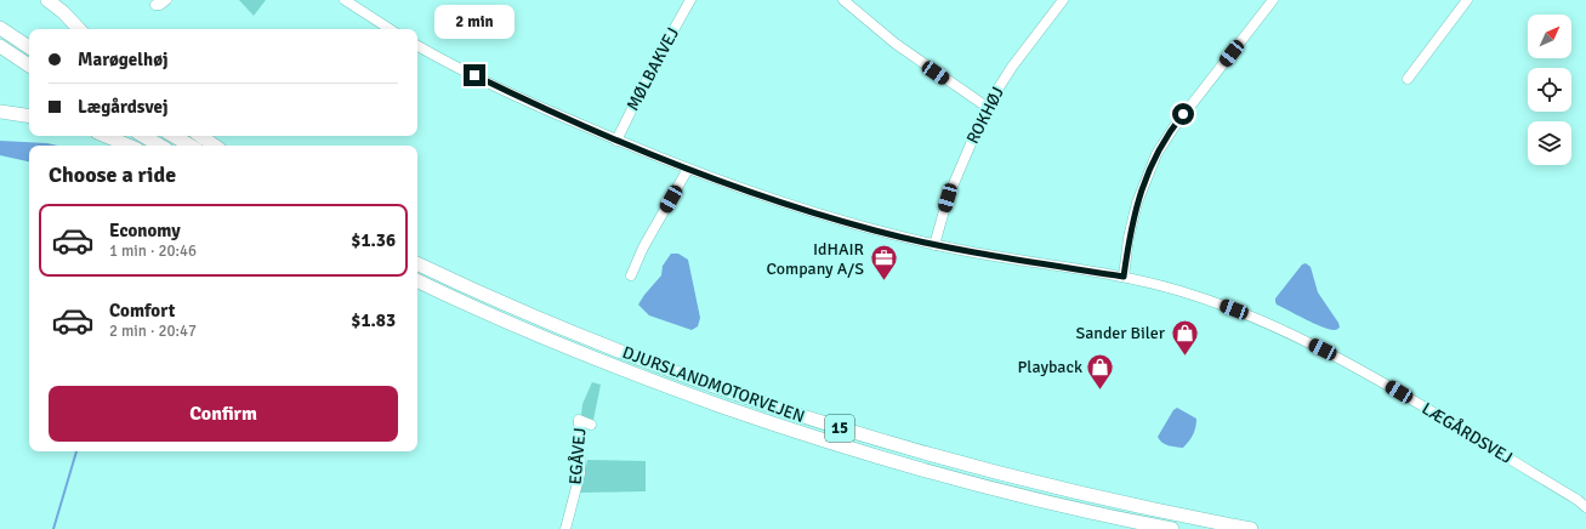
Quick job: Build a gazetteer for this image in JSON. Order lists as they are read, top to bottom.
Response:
{
  "streets": {
    "highway": ["DJURSLANDMOTORVEJEN", "15"],
    "street": [
      "MØLBAKVEJ",
      "ROKHØJ",
      "LÆGÅRDSVEJ",
      "EGÅVEJ"
    ]
  },
  "crossings": [
    ["MØLBAKVEJ", "LÆGÅRDSVEJ"],
    ["ROKHØJ", "LÆGÅRDSVEJ"]
  ],
  "places": {
    "office": ["IdHAIR Company A/S"],
    "shop": ["Sander Biler", "Playback"]
  },
  "north": "top right",
  "page": {
    "bubble": "2 min",
    "banner": ["Marøgelhøj", "Lægårdsvej"],
    "heading": "Choose a ride",
    "list": [
      {
        "name": "Economy",
        "note": "1 min · 20:46",
        "value": "$1.36"
      },
      {
        "name": "Comfort",
        "note": "2 min · 20:47",
        "value": "$1.83"
      }
    ],
    "buttons": "Confirm"
  }
}
